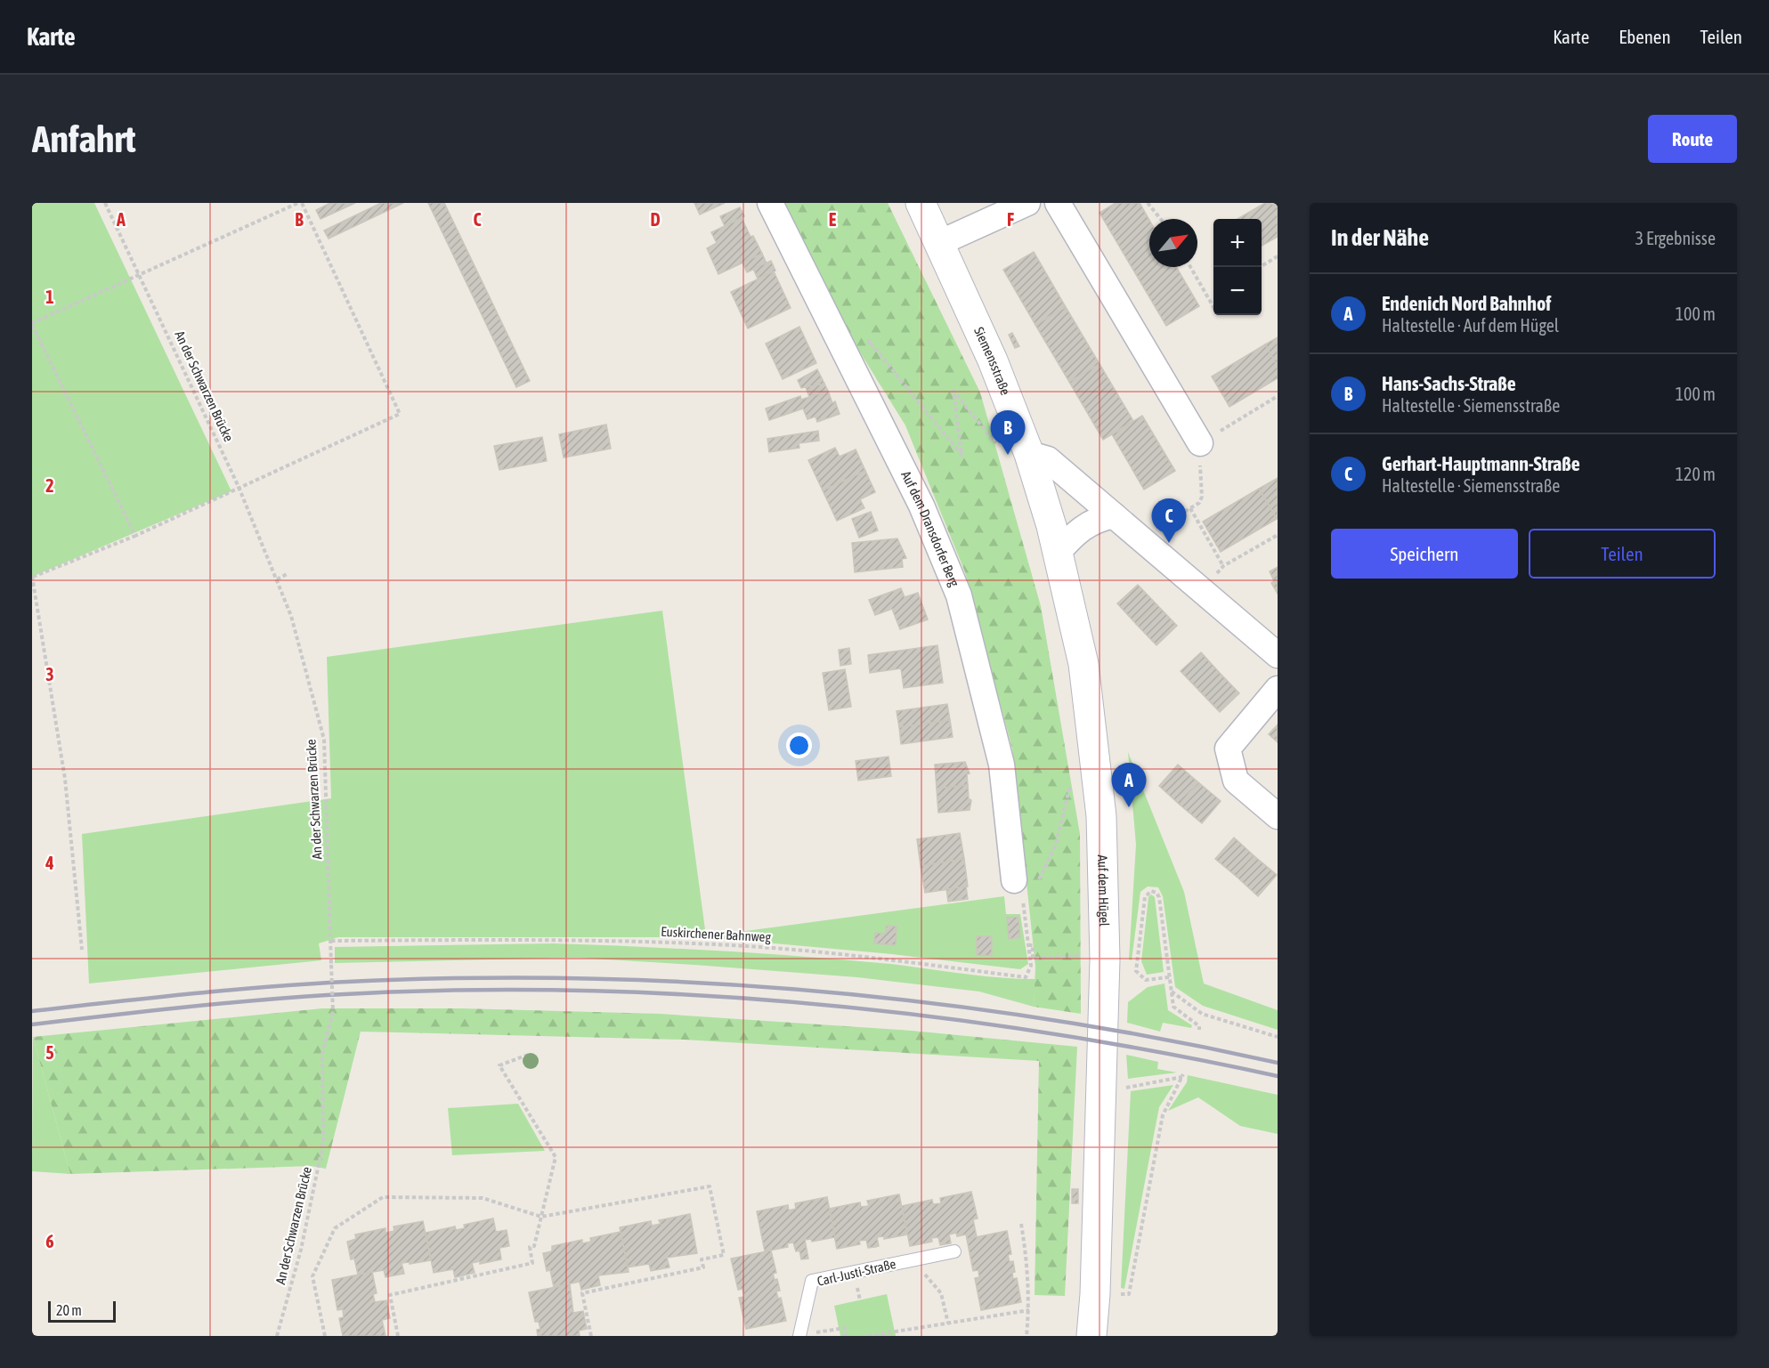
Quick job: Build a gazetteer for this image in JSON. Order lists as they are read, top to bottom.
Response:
{
  "streets": {
    "street": ["Siemensstraße", "Auf dem Dransdorfer Berg", "Auf dem Hügel"],
    "lane": ["Carl-Justi-Straße"],
    "path": ["An der Schwarzen Brücke", "Euskirchener Bahnweg"]
  },
  "crossings": [
    ["Siemensstraße", "Auf dem Hügel"],
    ["An der Schwarzen Brücke", "Euskirchener Bahnweg"],
    ["Auf dem Dransdorfer Berg", "Euskirchener Bahnweg"]
  ],
  "scale_bar": "20 m",
  "north": "top right",
  "page": {
    "header": "Karte",
    "nav": ["Karte", "Ebenen", "Teilen"],
    "buttons": [
      "Route",
      ["Speichern", "Teilen"]
    ],
    "title": "Anfahrt",
    "heading": ["In der Nähe", "3 Ergebnisse"],
    "map_buttons": ["+", "−"],
    "list": [
      {
        "mark": "A",
        "name": "Endenich Nord Bahnhof",
        "note": "Haltestelle · Auf dem Hügel",
        "value": "100 m"
      },
      {
        "mark": "B",
        "name": "Hans-Sachs-Straße",
        "note": "Haltestelle · Siemensstraße",
        "value": "100 m"
      },
      {
        "mark": "C",
        "name": "Gerhart-Hauptmann-Straße",
        "note": "Haltestelle · Siemensstraße",
        "value": "120 m"
      }
    ],
    "pins": ["B", "C", "A"],
    "scale": "20 m"
  },
  "grid": {
    "columns": [
      "A",
      "B",
      "C",
      "D",
      "E",
      "F"
    ],
    "rows": [
      "1",
      "2",
      "3",
      "4",
      "5",
      "6"
    ]
  }
}
